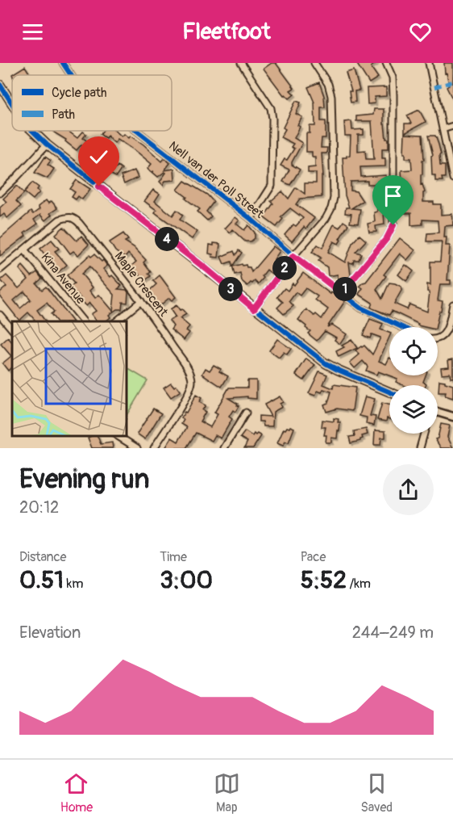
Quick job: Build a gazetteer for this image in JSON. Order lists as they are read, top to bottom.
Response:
{
  "streets": {
    "street": ["Nell van der Poll Street", "Kina Avenue", "Maple Crescent"]
  },
  "crossings": [
    ["Kina Avenue", "Maple Crescent"]
  ],
  "legend": ["Cycle path", "Path"],
  "page": {
    "header": "Fleetfoot",
    "pins": [
      "4",
      "2",
      "1",
      "3"
    ],
    "heading": ["Evening run", "20:12"],
    "stats": [
      ["Distance", "0.51 km"],
      ["Time", "3:00"],
      ["Pace", "5:52 /km"]
    ],
    "chart": ["Elevation", "244–249 m"],
    "tabs": ["Home", "Map", "Saved"]
  }
}
